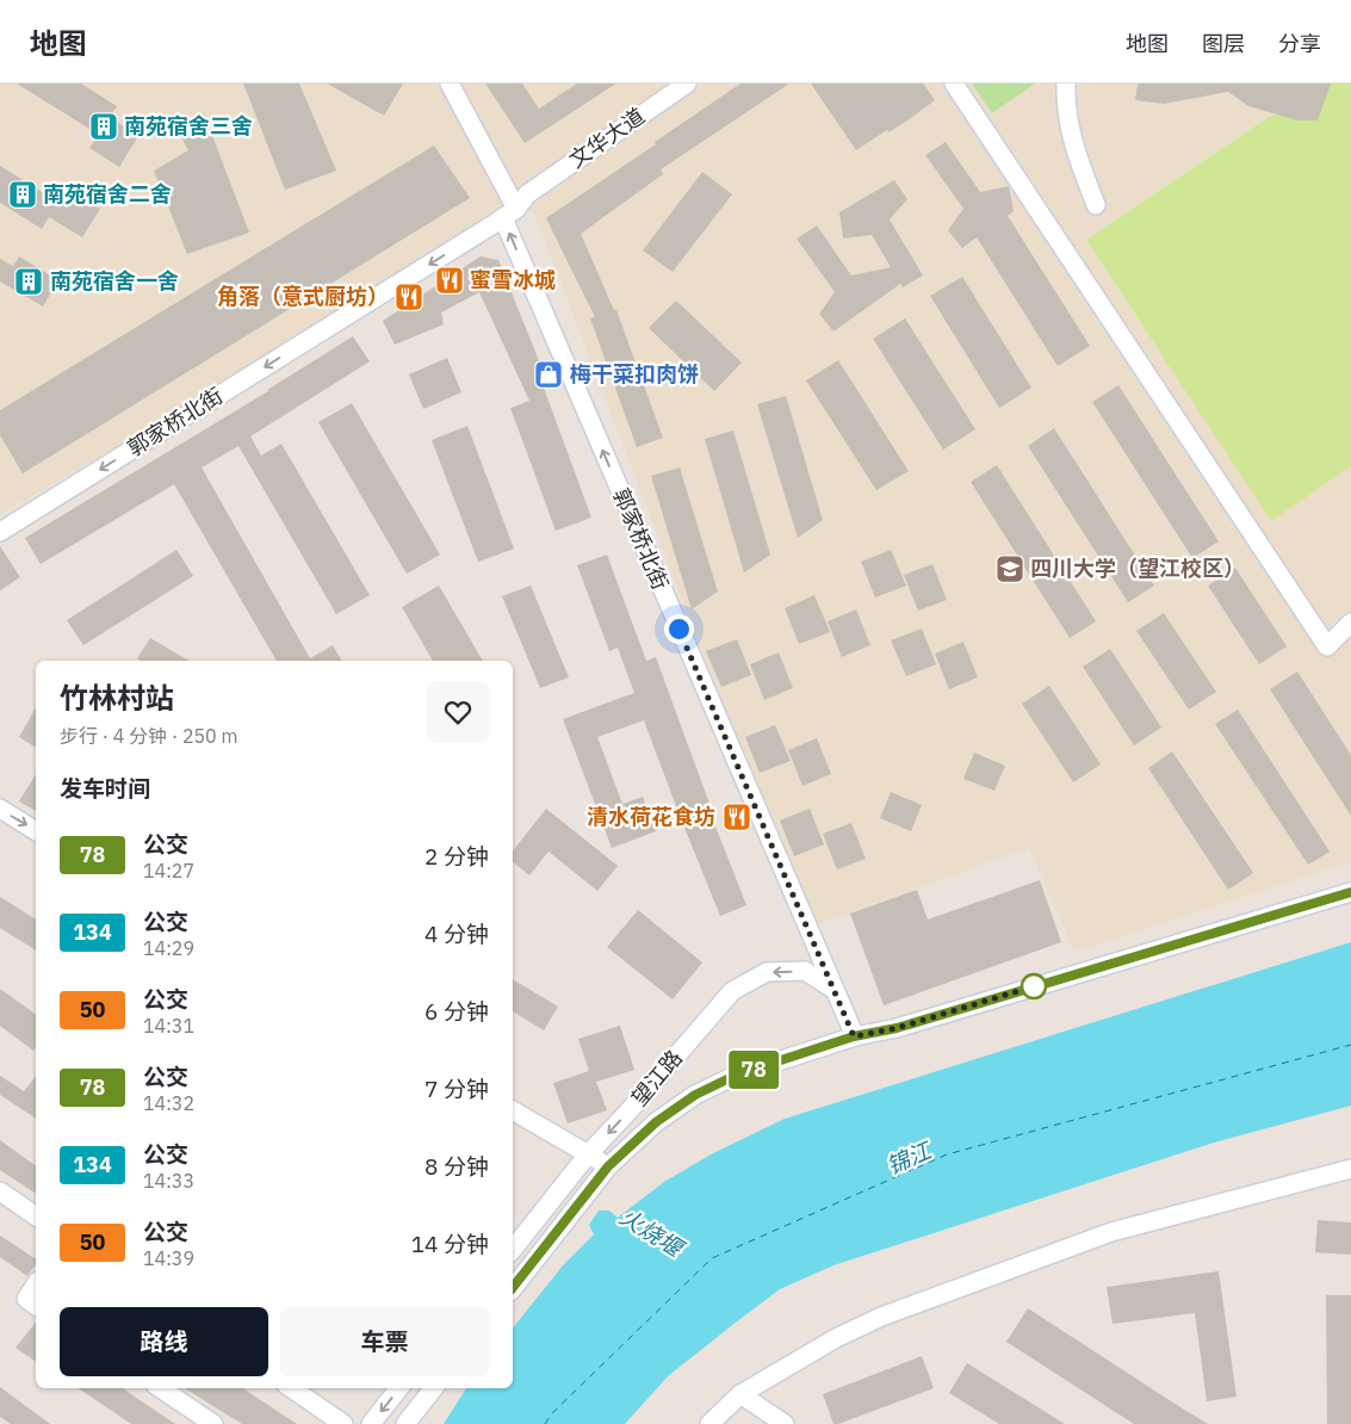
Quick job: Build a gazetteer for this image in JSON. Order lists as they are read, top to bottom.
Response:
{
  "streets": {
    "street": ["文华大道", "郭家桥北街", "望江路"]
  },
  "crossings": [
    ["文华大道", "郭家桥北街"],
    ["郭家桥北街", "望江路"]
  ],
  "water": ["锦江", "火烧堰"],
  "places": {
    "building": ["南苑宿舍三舍", "南苑宿舍二舍", "南苑宿舍一舍"],
    "restaurant": ["蜜雪冰城", "角落（意式厨坊）", "清水荷花食坊"],
    "shop": ["梅干菜扣肉饼"],
    "school or university": ["四川大学（望江校区）"]
  },
  "lines": ["bus line 78"],
  "page": {
    "header": "地图",
    "nav": ["地图", "图层", "分享"],
    "on_map": "78",
    "heading": [
      ["竹林村站", "步行 · 4 分钟 · 250 m"],
      "发车时间"
    ],
    "list": [
      {
        "mark": "78",
        "name": "公交",
        "note": "14:27",
        "value": "2 分钟"
      },
      {
        "mark": "134",
        "name": "公交",
        "note": "14:29",
        "value": "4 分钟"
      },
      {
        "mark": "50",
        "name": "公交",
        "note": "14:31",
        "value": "6 分钟"
      },
      {
        "mark": "78",
        "name": "公交",
        "note": "14:32",
        "value": "7 分钟"
      },
      {
        "mark": "134",
        "name": "公交",
        "note": "14:33",
        "value": "8 分钟"
      },
      {
        "mark": "50",
        "name": "公交",
        "note": "14:39",
        "value": "14 分钟"
      }
    ],
    "buttons": ["路线", "车票"]
  }
}
